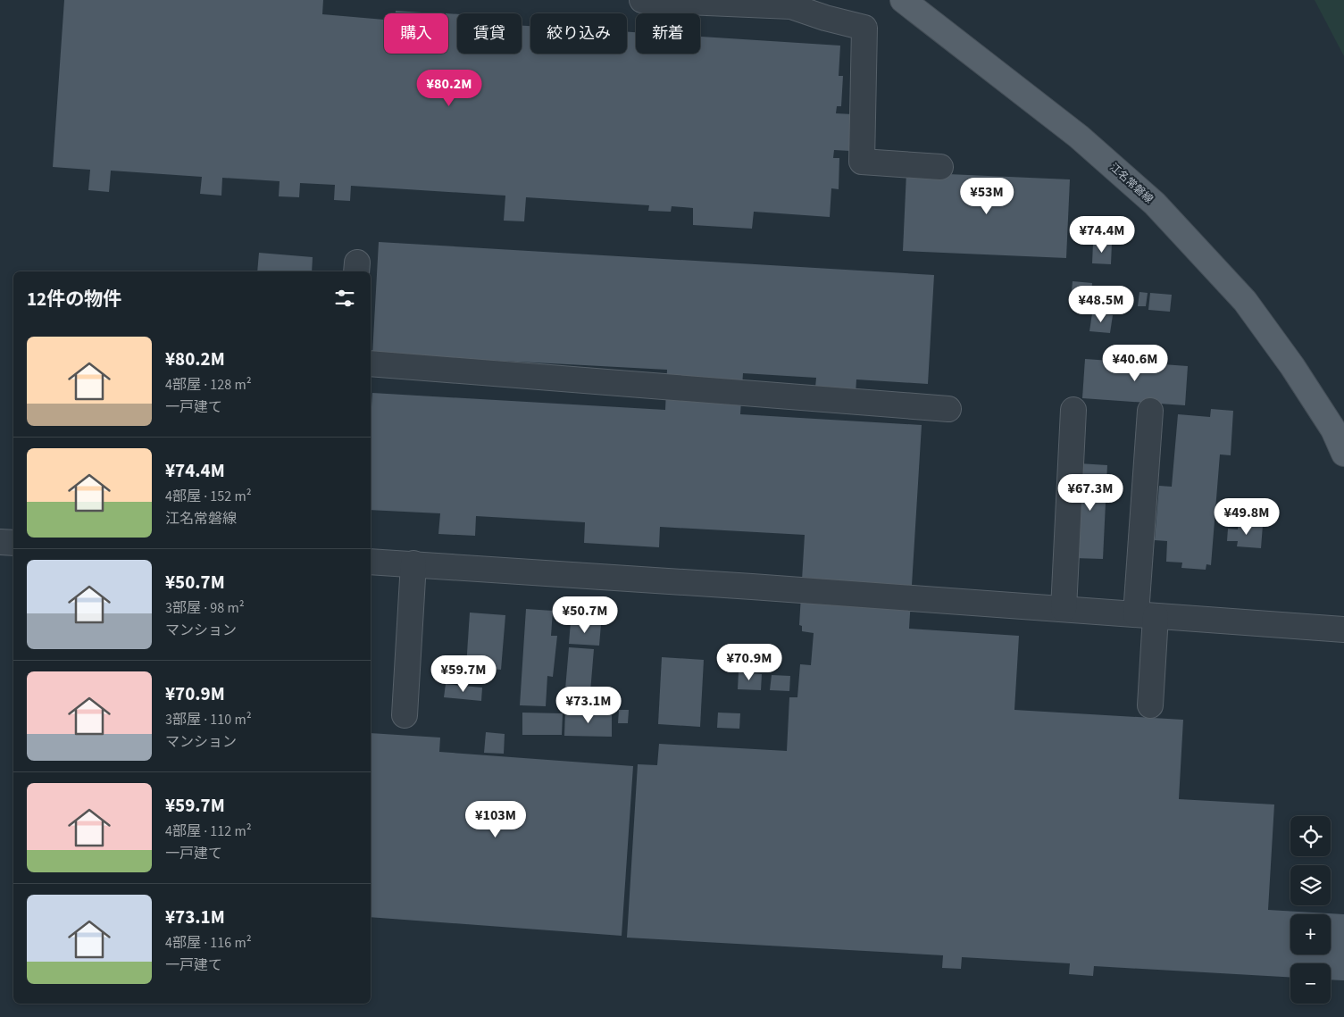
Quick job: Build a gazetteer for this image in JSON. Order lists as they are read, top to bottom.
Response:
{
  "streets": {
    "main road": ["江名常磐線"]
  },
  "page": {
    "chip": [
      "購入",
      "賃貸",
      "絞り込み",
      "新着"
    ],
    "price": [
      "¥80.2M",
      "¥53M",
      "¥74.4M",
      "¥48.5M",
      "¥40.6M",
      "¥67.3M",
      "¥49.8M",
      "¥50.7M",
      "¥70.9M",
      "¥59.7M",
      "¥73.1M",
      "¥103M"
    ],
    "heading": "12件の物件",
    "list": [
      {
        "name": "¥80.2M",
        "note": "4部屋 · 128 m² · 一戸建て"
      },
      {
        "name": "¥74.4M",
        "note": "4部屋 · 152 m² · 江名常磐線"
      },
      {
        "name": "¥50.7M",
        "note": "3部屋 · 98 m² · マンション"
      },
      {
        "name": "¥70.9M",
        "note": "3部屋 · 110 m² · マンション"
      },
      {
        "name": "¥59.7M",
        "note": "4部屋 · 112 m² · 一戸建て"
      },
      {
        "name": "¥73.1M",
        "note": "4部屋 · 116 m² · 一戸建て"
      }
    ],
    "map_buttons": ["+", "−"]
  }
}
